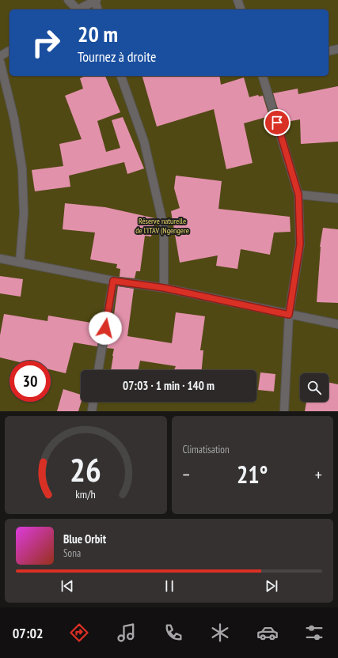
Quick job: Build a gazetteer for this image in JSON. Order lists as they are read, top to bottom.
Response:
{
  "parks": ["Réserve naturelle de l'ITAV (Ngengere"],
  "page": {
    "turn": ["20 m", "Tournez à droite"],
    "limit": "30",
    "trip": "07:03 · 1 min · 140 m",
    "tile": "Climatisation",
    "heat": ["−", "21°", "+"],
    "song": ["Blue Orbit", "Sona"],
    "tabs": "07:02",
    "gauge": ["26", "km/h"]
  }
}
